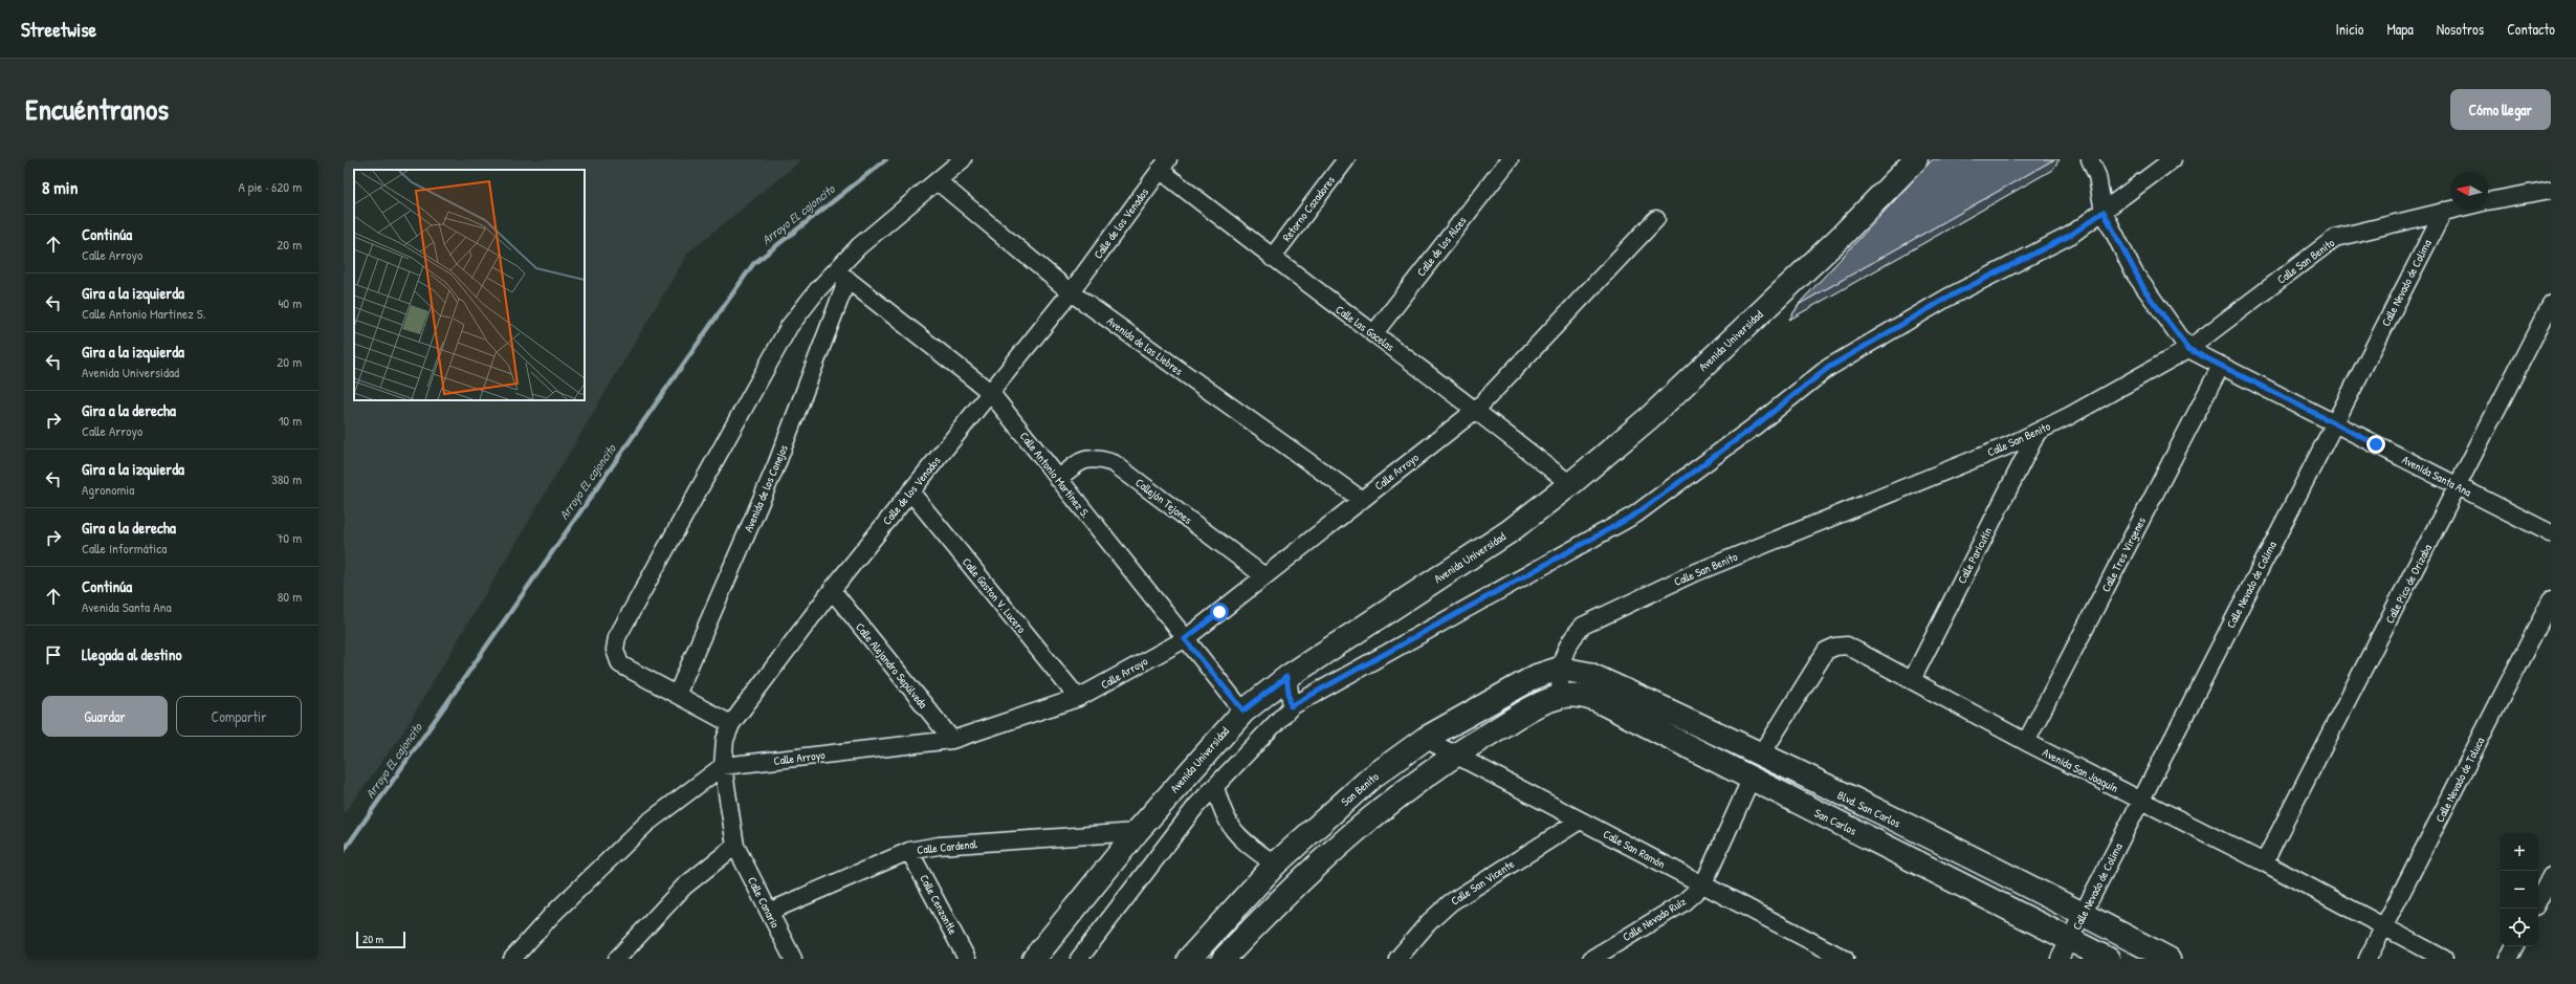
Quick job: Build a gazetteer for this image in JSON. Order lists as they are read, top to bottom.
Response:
{
  "streets": {
    "main road": [
      "Avenida Universidad",
      "San Benito",
      "Blvd. San Carlos",
      "San Carlos"
    ],
    "street": [
      "Retorno Cazadores",
      "Calle de los Venados",
      "Calle de los Alces",
      "Calle San Benito",
      "Calle Nevado de Colima",
      "Calle las Gacelas",
      "Avenida de las Liebres",
      "Calle Arroyo",
      "Calle Antonio Martínez S.",
      "Avenida Santa Ana",
      "Avenida de los Conejos",
      "Callejón Tejones",
      "Calle Tres Virgenes",
      "Calle Paricutín",
      "Calle Pico de Orizaba",
      "Calle Gaston V. Lucero",
      "Calle Alejandro Sepúlveda",
      "Avenida San Joaquín",
      "Calle Nevado de Toluca",
      "Calle Cardenal",
      "Calle San Ramón",
      "Calle San Vicente",
      "Calle Canario",
      "Calle Cenzontle",
      "Calle Nevado Ruíz"
    ]
  },
  "crossings": [
    ["Retorno Cazadores", "Calle las Gacelas"],
    ["Calle de los Venados", "Calle las Gacelas"],
    ["Calle de los Venados", "Avenida de las Liebres"],
    ["Calle de los Venados", "Calle Arroyo"],
    ["Calle de los Venados", "Calle Antonio Martínez S."],
    ["Calle de los Venados", "Calle Gaston V. Lucero"],
    ["Calle de los Venados", "Calle Alejandro Sepúlveda"],
    ["Calle de los Venados", "Calle Canario"],
    ["Calle de los Alces", "Calle las Gacelas"],
    ["Calle San Benito", "Calle Nevado de Colima"],
    ["Calle San Benito", "Avenida Santa Ana"],
    ["Calle San Benito", "Calle Paricutín"],
    ["Calle San Benito", "San Benito"],
    ["Calle San Benito", "Blvd. San Carlos"],
    ["Calle San Benito", "San Carlos"],
    ["Calle Nevado de Colima", "Avenida Santa Ana"],
    ["Calle Nevado de Colima", "Avenida San Joaquín"],
    ["Calle Nevado de Colima", "Blvd. San Carlos"],
    ["Calle Nevado de Colima", "San Carlos"],
    ["Calle las Gacelas", "Avenida Universidad"],
    ["Calle las Gacelas", "Calle Arroyo"],
    ["Avenida Universidad", "Calle Antonio Martínez S."],
    ["Avenida Universidad", "Calle Cardenal"],
    ["Avenida de las Liebres", "Calle Arroyo"],
    ["Avenida de las Liebres", "Avenida de los Conejos"],
    ["Calle Arroyo", "Calle Antonio Martínez S."],
    ["Calle Arroyo", "Callejón Tejones"],
    ["Calle Arroyo", "Calle Gaston V. Lucero"],
    ["Calle Arroyo", "Calle Alejandro Sepúlveda"],
    ["Calle Antonio Martínez S.", "Avenida de los Conejos"],
    ["Calle Antonio Martínez S.", "Callejón Tejones"],
    ["Avenida Santa Ana", "Calle Tres Virgenes"],
    ["Avenida Santa Ana", "Calle Pico de Orizaba"],
    ["Calle Tres Virgenes", "Avenida San Joaquín"],
    ["Calle Paricutín", "Avenida San Joaquín"],
    ["Calle Pico de Orizaba", "Avenida San Joaquín"],
    ["Avenida San Joaquín", "Calle Nevado de Toluca"],
    ["Avenida San Joaquín", "Blvd. San Carlos"],
    ["San Benito", "Blvd. San Carlos"],
    ["San Benito", "Calle San Ramón"],
    ["San Carlos", "Calle Nevado Ruíz"],
    ["Calle Cardenal", "Calle Canario"],
    ["Calle Cardenal", "Calle Cenzontle"],
    ["Calle San Ramón", "Calle San Vicente"],
    ["Calle San Ramón", "Calle Nevado Ruíz"]
  ],
  "water": ["Arroyo EL cajoncito"],
  "scale_bar": "20 m",
  "north": "left",
  "page": {
    "header": "Streetwise",
    "nav": [
      "Inicio",
      "Mapa",
      "Nosotros",
      "Contacto"
    ],
    "title": "Encuéntranos",
    "buttons": [
      "Cómo llegar",
      ["Guardar", "Compartir"]
    ],
    "heading": ["8 min", "A pie · 620 m"],
    "list": [
      ["Continúa", "Calle Arroyo", "20 m"],
      ["Gira a la izquierda", "Calle Antonio Martínez S.", "40 m"],
      ["Gira a la izquierda", "Avenida Universidad", "20 m"],
      ["Gira a la derecha", "Calle Arroyo", "10 m"],
      ["Gira a la izquierda", "Agronomia", "380 m"],
      ["Gira a la derecha", "Calle Informática", "70 m"],
      ["Continúa", "Avenida Santa Ana", "80 m"],
      "Llegada al destino"
    ],
    "map_buttons": ["+", "−"],
    "scale": "20 m"
  }
}
